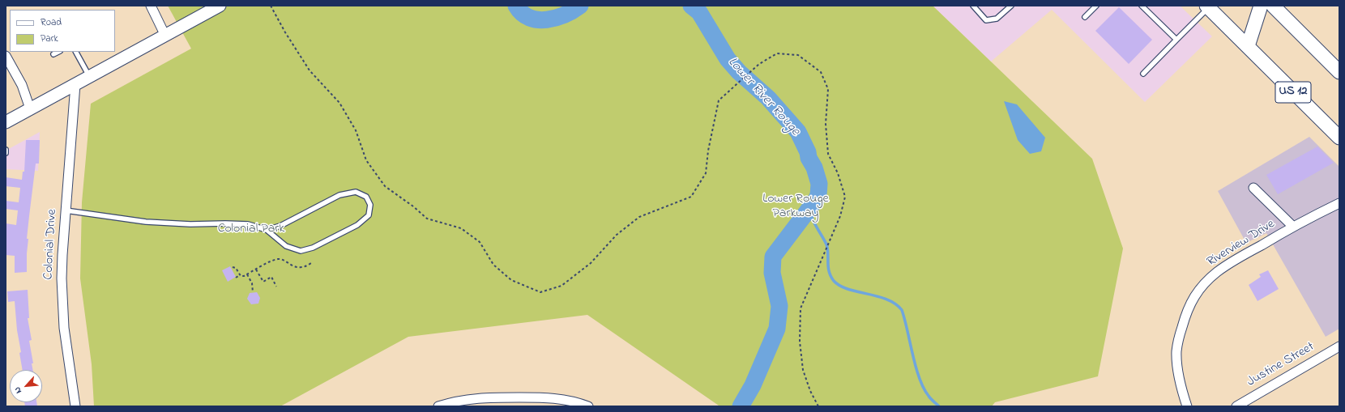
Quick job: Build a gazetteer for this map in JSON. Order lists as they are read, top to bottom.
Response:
{
  "streets": {
    "main road": ["US 12"],
    "street": ["Riverview Drive", "Colonial Drive", "Justine Street"]
  },
  "water": ["Lower River Rouge"],
  "parks": ["Lower Rouge Parkway", "Colonial Park"],
  "legend": ["Road", "Park"],
  "north": "bottom left"
}
